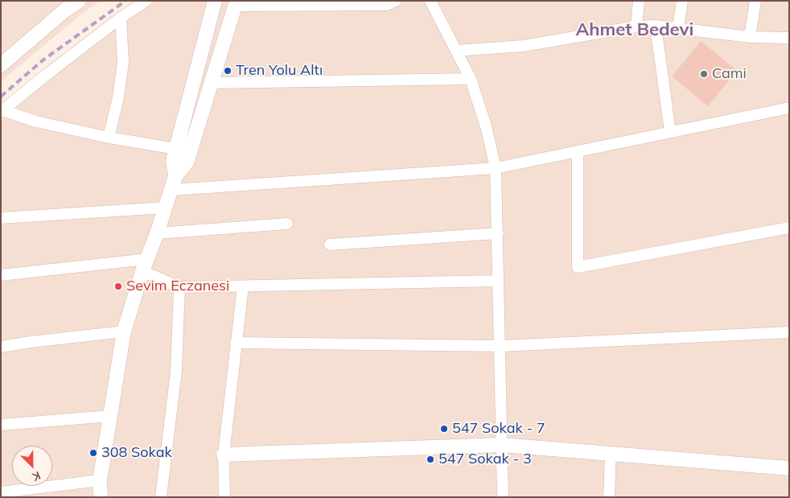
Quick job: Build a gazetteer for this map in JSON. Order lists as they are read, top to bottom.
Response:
{
  "districts": ["Ahmet Bedevi"],
  "places": [
    "Tren Yolu Altı",
    "Cami",
    "Sevim Eczanesi",
    "547 Sokak - 7",
    "308 Sokak",
    "547 Sokak - 3"
  ],
  "north": "bottom right"
}
